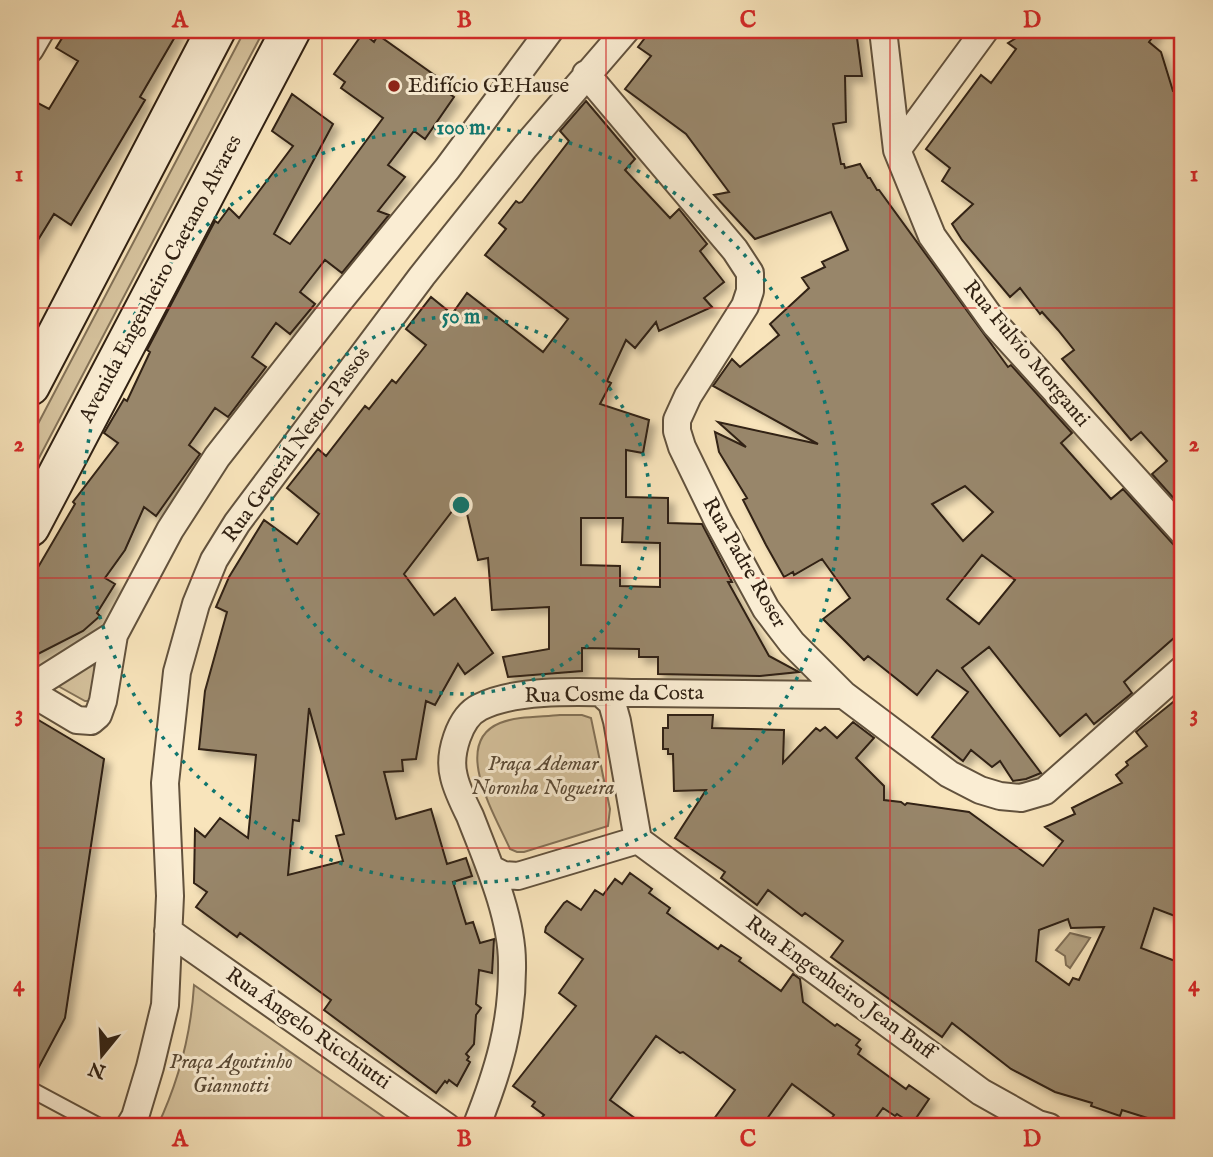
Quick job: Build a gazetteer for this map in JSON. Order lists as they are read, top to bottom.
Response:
{
  "streets": {
    "street": [
      "Avenida Engenheiro Caetano Alvares",
      "Rua Fulvio Morganti",
      "Rua General Nestor Passos",
      "Rua Padre Roser",
      "Rua Cosme da Costa",
      "Rua Engenheiro Jean Buff",
      "Rua Ângelo Ricchiutti"
    ]
  },
  "crossings": [
    ["Rua General Nestor Passos", "Rua Padre Roser"],
    ["Rua General Nestor Passos", "Rua Ângelo Ricchiutti"],
    ["Rua Padre Roser", "Rua Cosme da Costa"],
    ["Rua Cosme da Costa", "Rua Engenheiro Jean Buff"]
  ],
  "parks": ["Praça Ademar Noronha Nogueira", "Praça Agostinho Giannotti"],
  "places": ["Edifício GEHause"],
  "north": "bottom",
  "grid": {
    "columns": [
      "A",
      "B",
      "C",
      "D"
    ],
    "rows": [
      "1",
      "2",
      "3",
      "4"
    ]
  },
  "rings": ["100 m", "50 m"]
}
